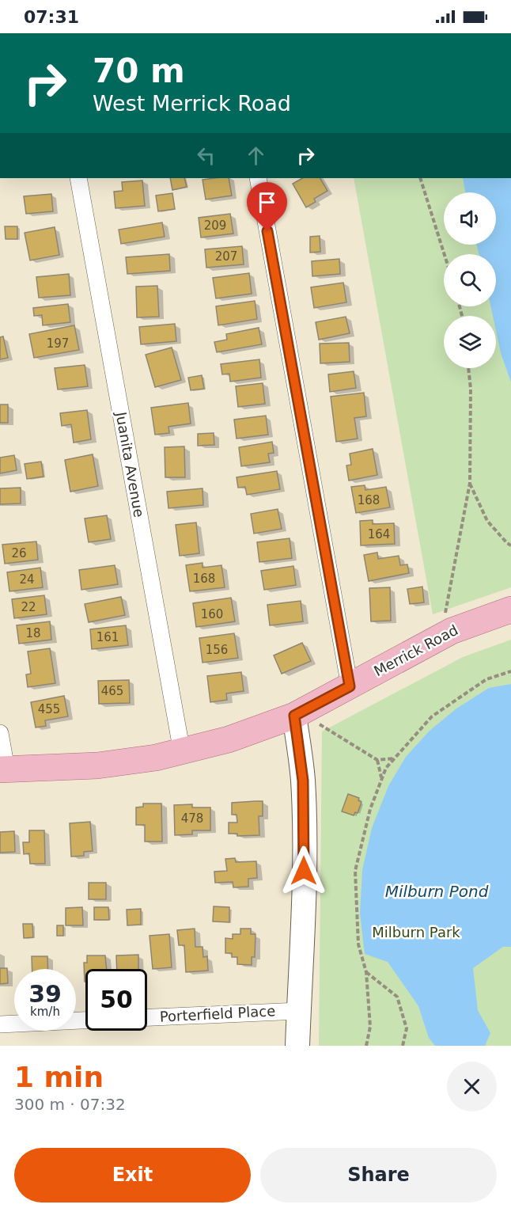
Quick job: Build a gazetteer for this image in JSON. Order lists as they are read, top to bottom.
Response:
{
  "streets": {
    "main road": ["Merrick Road"],
    "street": ["Juanita Avenue", "Porterfield Place"]
  },
  "crossings": [
    ["Juanita Avenue", "Merrick Road"]
  ],
  "water": ["Milburn Pond"],
  "parks": ["Milburn Park"],
  "house_numbers": [
    "209",
    "207",
    "197",
    "168",
    "164",
    "26",
    "168",
    "24",
    "22",
    "160",
    "18",
    "161",
    "156",
    "465",
    "455",
    "478"
  ],
  "page": {
    "status": "07:31",
    "turn": ["70 m", "West Merrick Road"],
    "speed": "39 km/h",
    "limit": "50",
    "heading": ["1 min", "300 m · 07:32"],
    "buttons": ["Exit", "Share"]
  }
}
